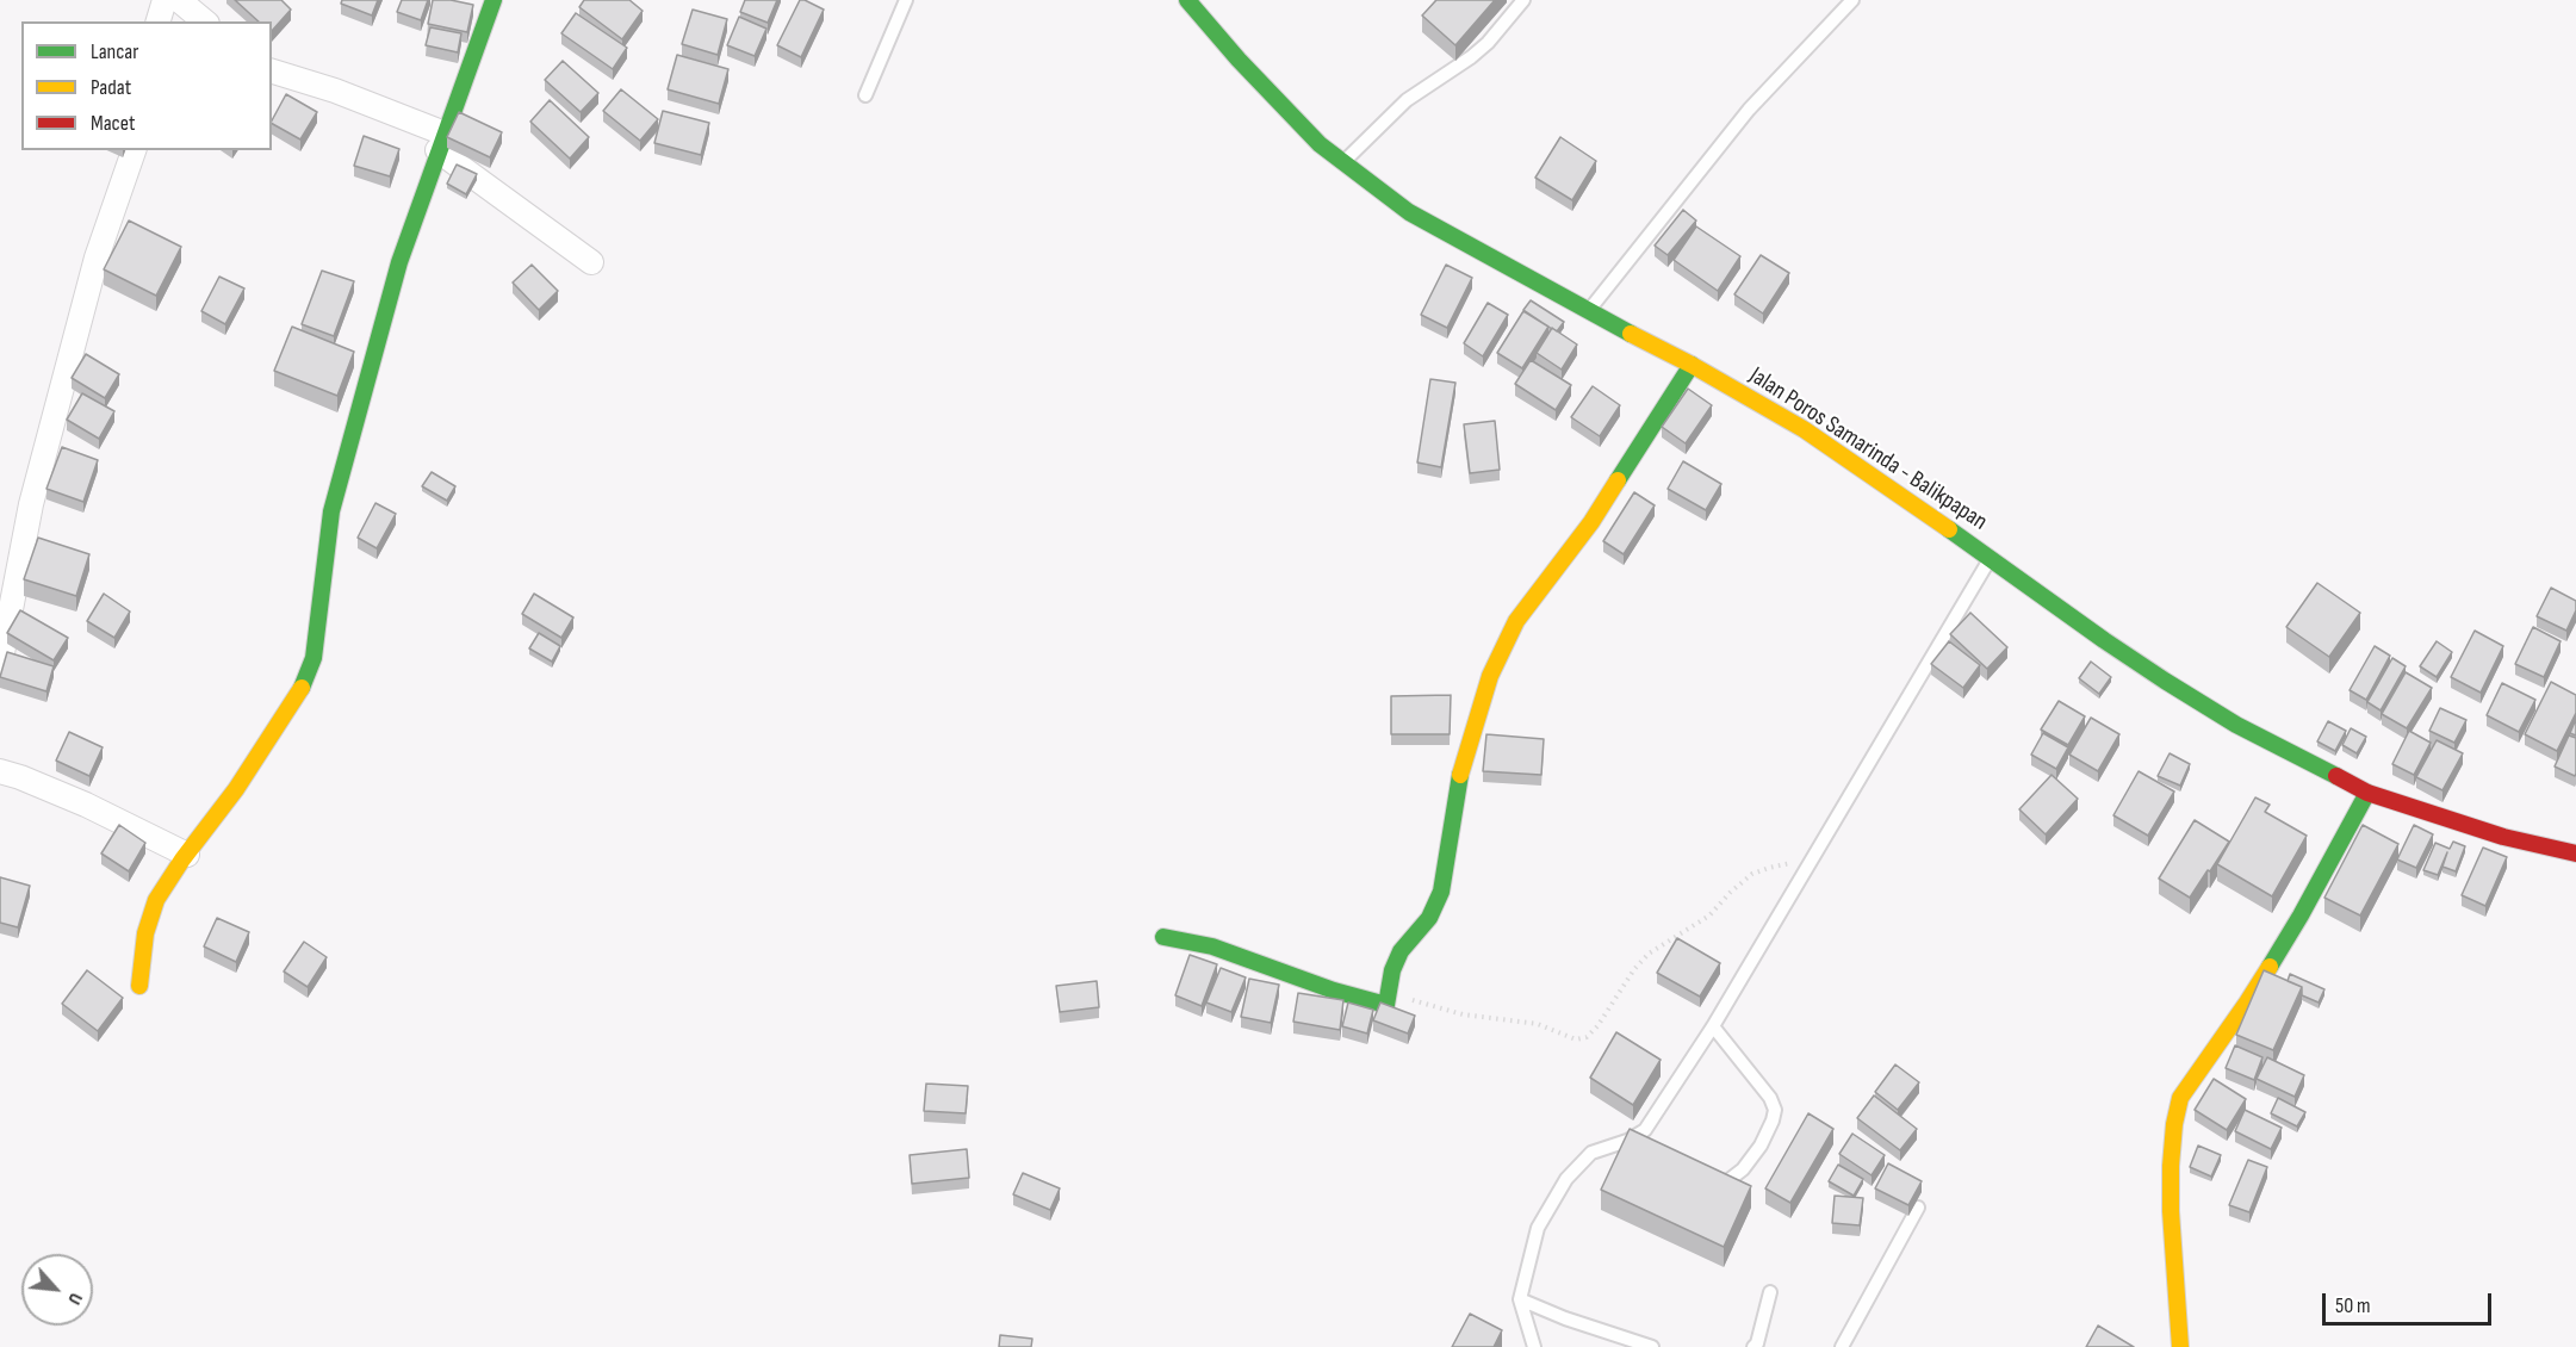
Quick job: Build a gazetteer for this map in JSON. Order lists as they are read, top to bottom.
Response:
{
  "streets": {
    "main road": ["Jalan Poros Samarinda - Balikpapan"]
  },
  "legend": ["Lancar", "Padat", "Macet"],
  "scale_bar": "50 m",
  "north": "bottom right"
}
